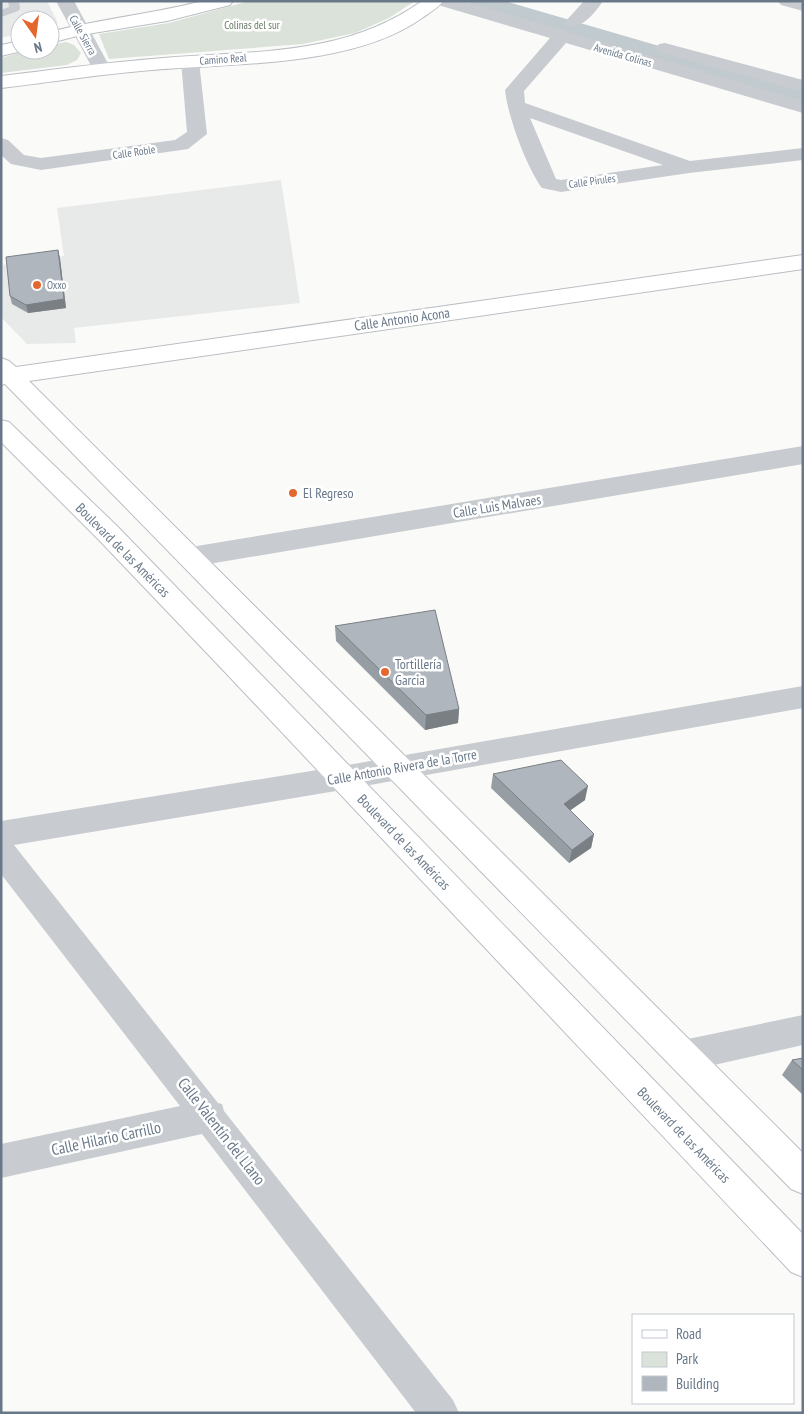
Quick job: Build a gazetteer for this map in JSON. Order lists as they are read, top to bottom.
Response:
{
  "streets": {
    "main road": ["Camino Real", "Calle Antonio Acona", "Boulevard de las Américas"],
    "street": [
      "Calle Sierra",
      "Avenida Colinas",
      "Calle Roble",
      "Calle Pirules",
      "Calle Luis Malvaes",
      "Calle Antonio Rivera de la Torre",
      "Calle Valentín del Llano",
      "Calle Hilario Carrillo"
    ]
  },
  "crossings": [
    ["Calle Sierra", "Camino Real"],
    ["Camino Real", "Calle Roble"],
    ["Boulevard de las Américas", "Calle Antonio Rivera de la Torre"],
    ["Calle Valentín del Llano", "Calle Hilario Carrillo"]
  ],
  "parks": ["Colinas del sur"],
  "places": ["Oxxo", "El Regreso", "Tortillería Garcia"],
  "legend": ["Road", "Park", "Building"],
  "north": "bottom"
}
